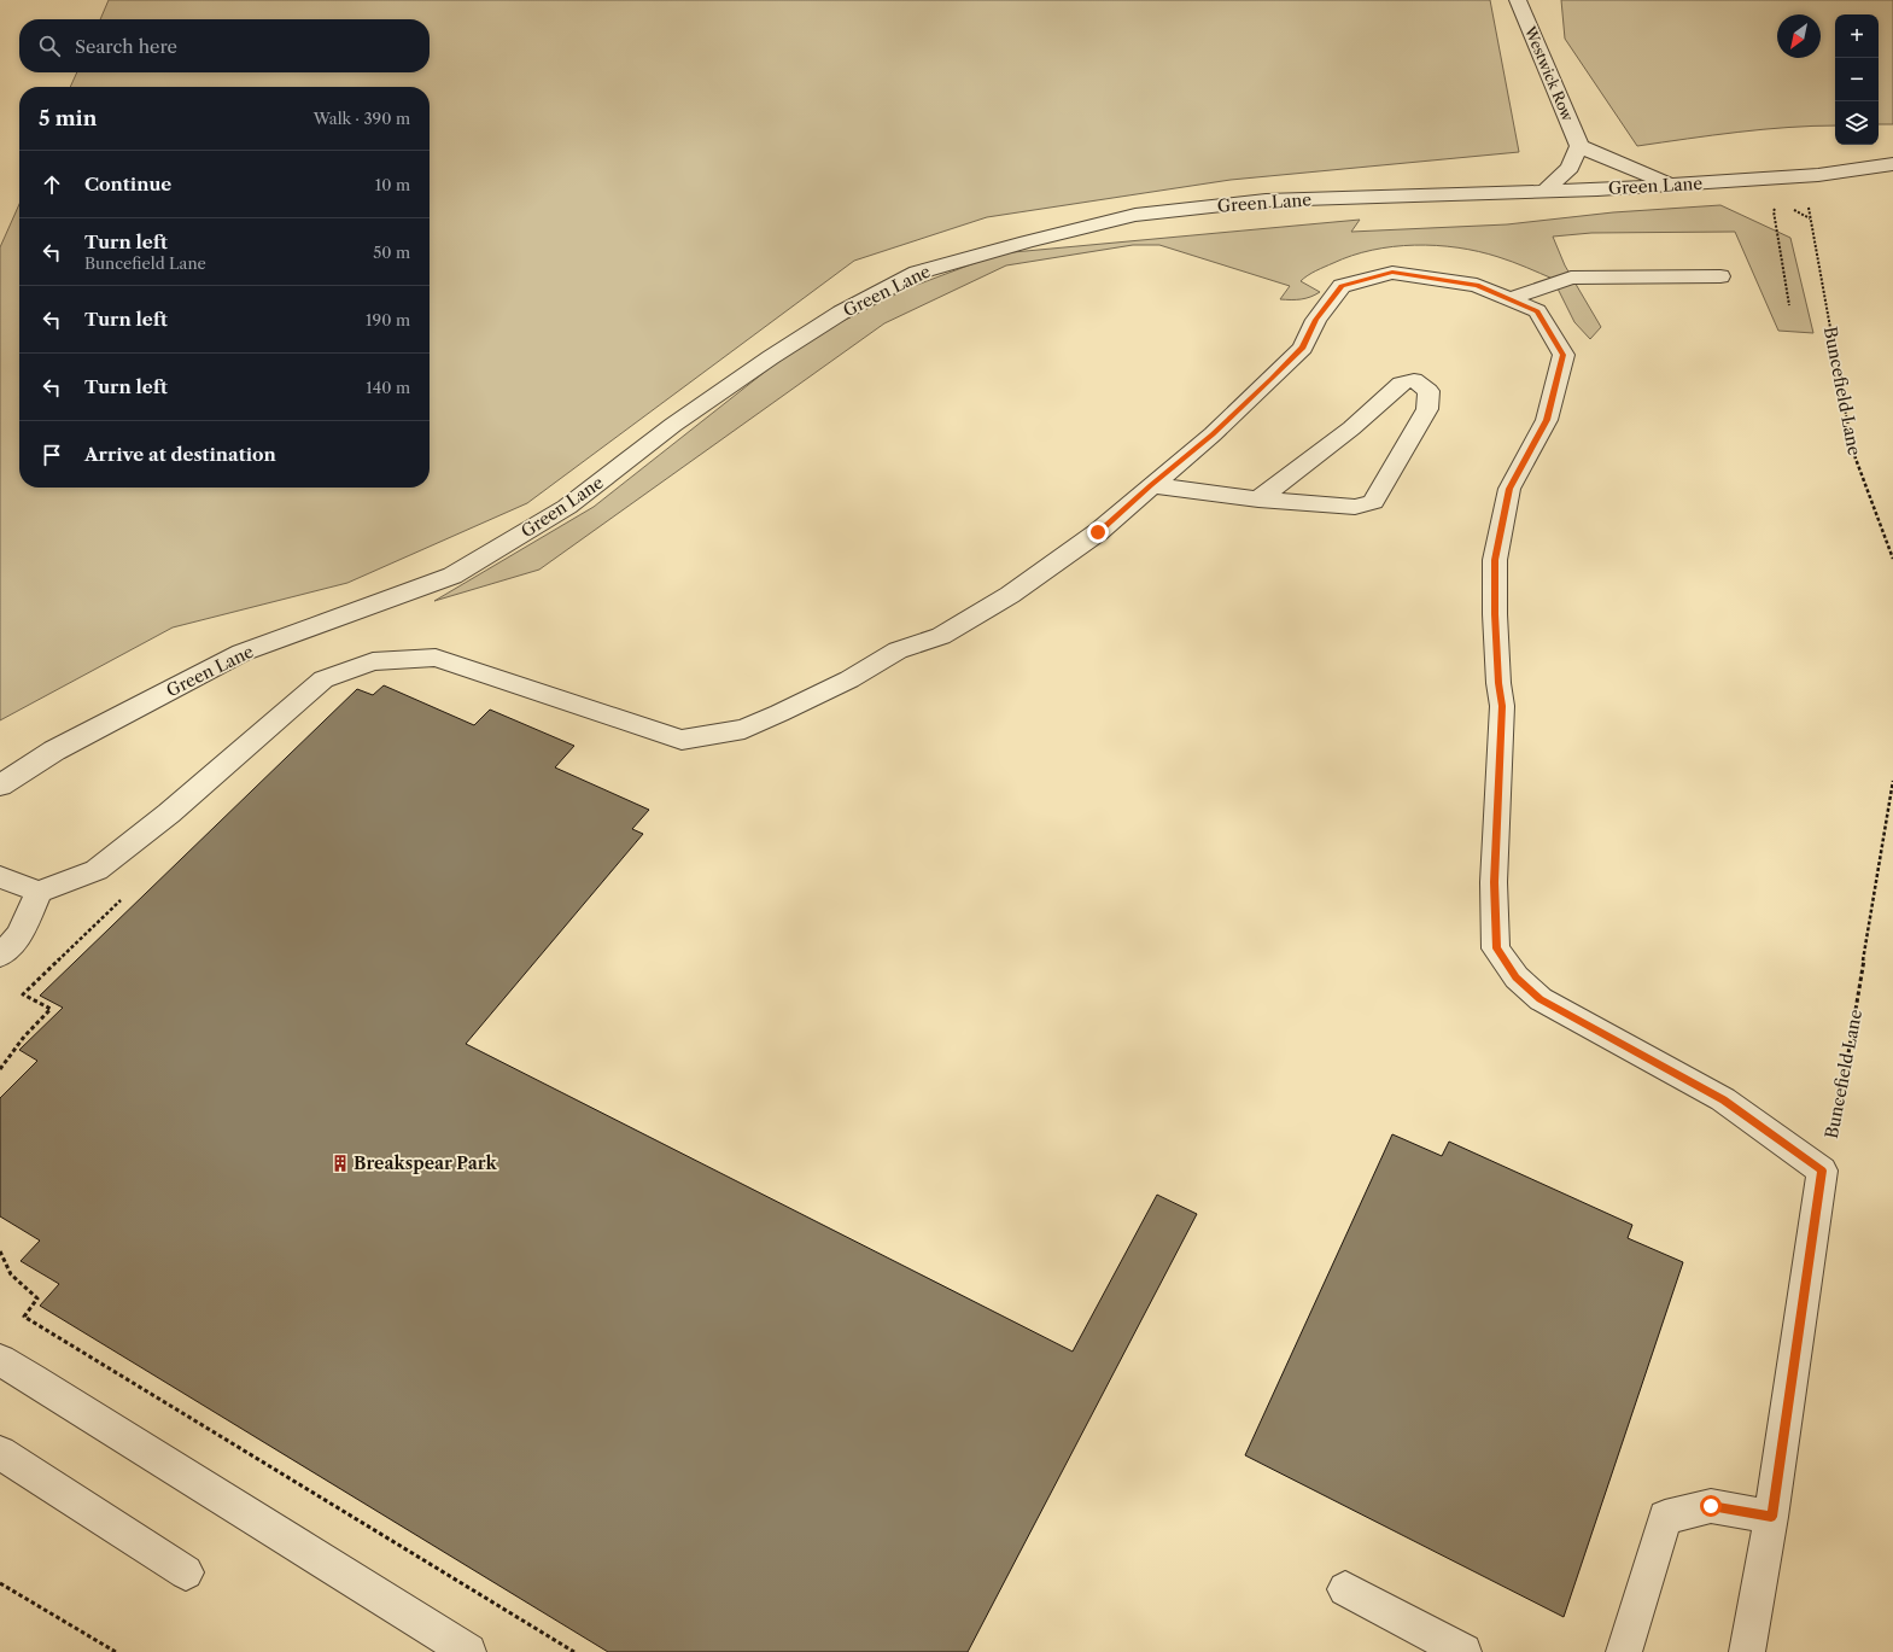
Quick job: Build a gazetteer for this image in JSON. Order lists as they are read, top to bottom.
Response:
{
  "streets": {
    "street": ["Westwick Row", "Green Lane"],
    "path": ["Buncefield Lane"]
  },
  "places": {
    "building": ["Breakspear Park"]
  },
  "north": "bottom left",
  "page": {
    "map_buttons": ["+", "−"],
    "search": "Search here",
    "heading": ["5 min", "Walk · 390 m"],
    "list": [
      ["Continue", "10 m"],
      ["Turn left", "Buncefield Lane", "50 m"],
      ["Turn left", "190 m"],
      ["Turn left", "140 m"],
      "Arrive at destination"
    ]
  }
}
